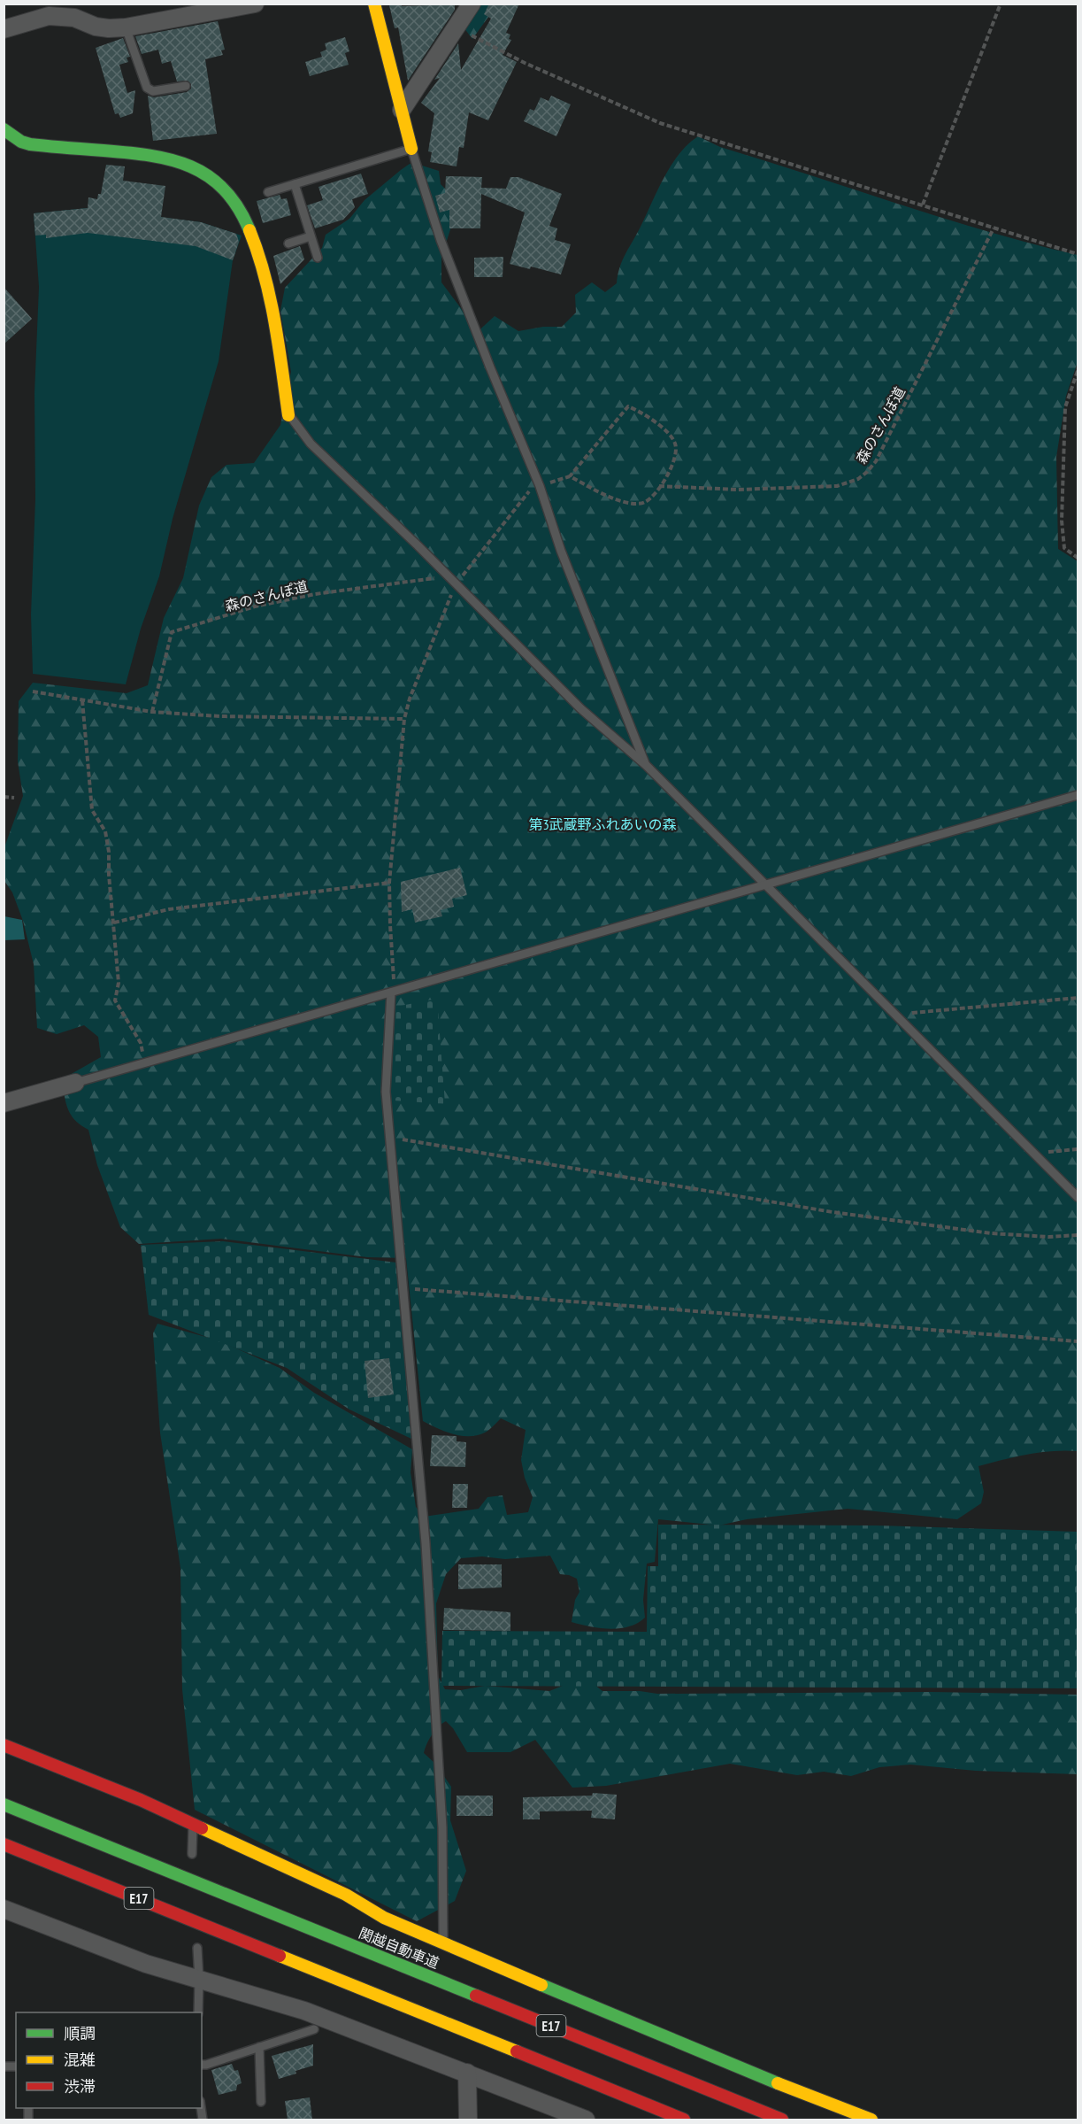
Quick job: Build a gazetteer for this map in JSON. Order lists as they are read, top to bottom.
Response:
{
  "streets": {
    "main road": ["E17", "関越自動車道"],
    "path": ["森のさんぽ道"]
  },
  "parks": ["第3武蔵野ふれあいの森"],
  "legend": ["順調", "混雑", "渋滞"]
}
